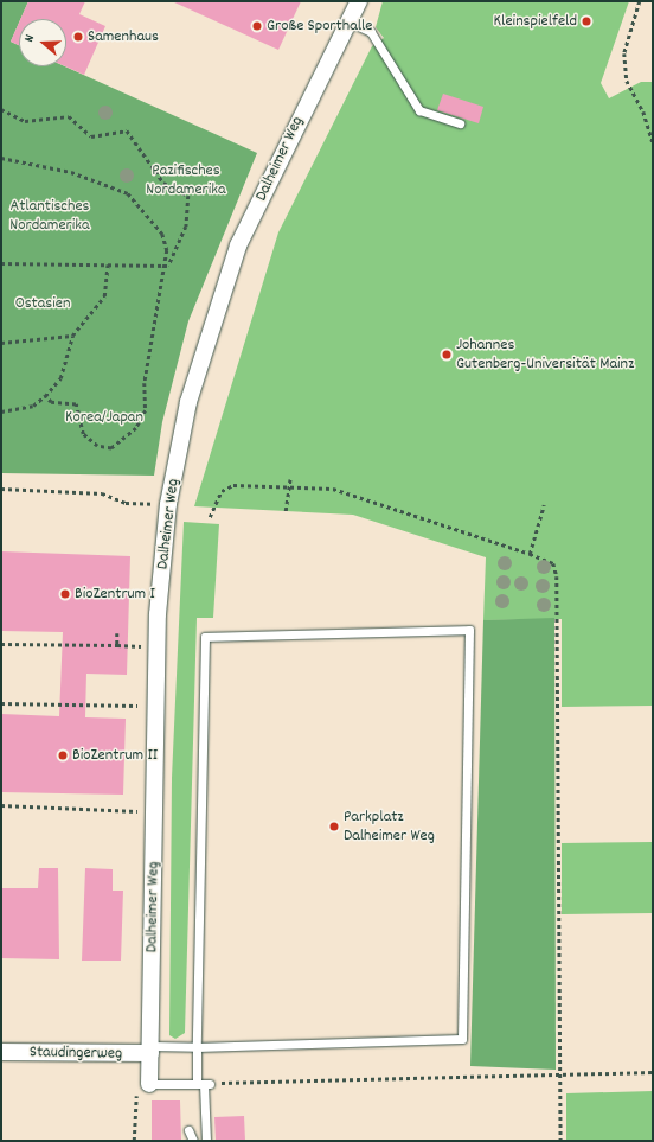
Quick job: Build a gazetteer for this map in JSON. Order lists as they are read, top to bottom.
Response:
{
  "streets": {
    "street": ["Dalheimer Weg", "Staudingerweg"]
  },
  "crossings": [
    ["Dalheimer Weg", "Staudingerweg"]
  ],
  "parks": [
    "Pazifisches Nordamerika",
    "Atlantisches Nordamerika",
    "Ostasien",
    "Korea/Japan"
  ],
  "places": [
    "Kleinspielfeld",
    "Große Sporthalle",
    "Samenhaus",
    "Johannes Gutenberg-Universität Mainz",
    "BioZentrum I",
    "BioZentrum II",
    "Parkplatz Dalheimer Weg"
  ],
  "north": "left"
}
